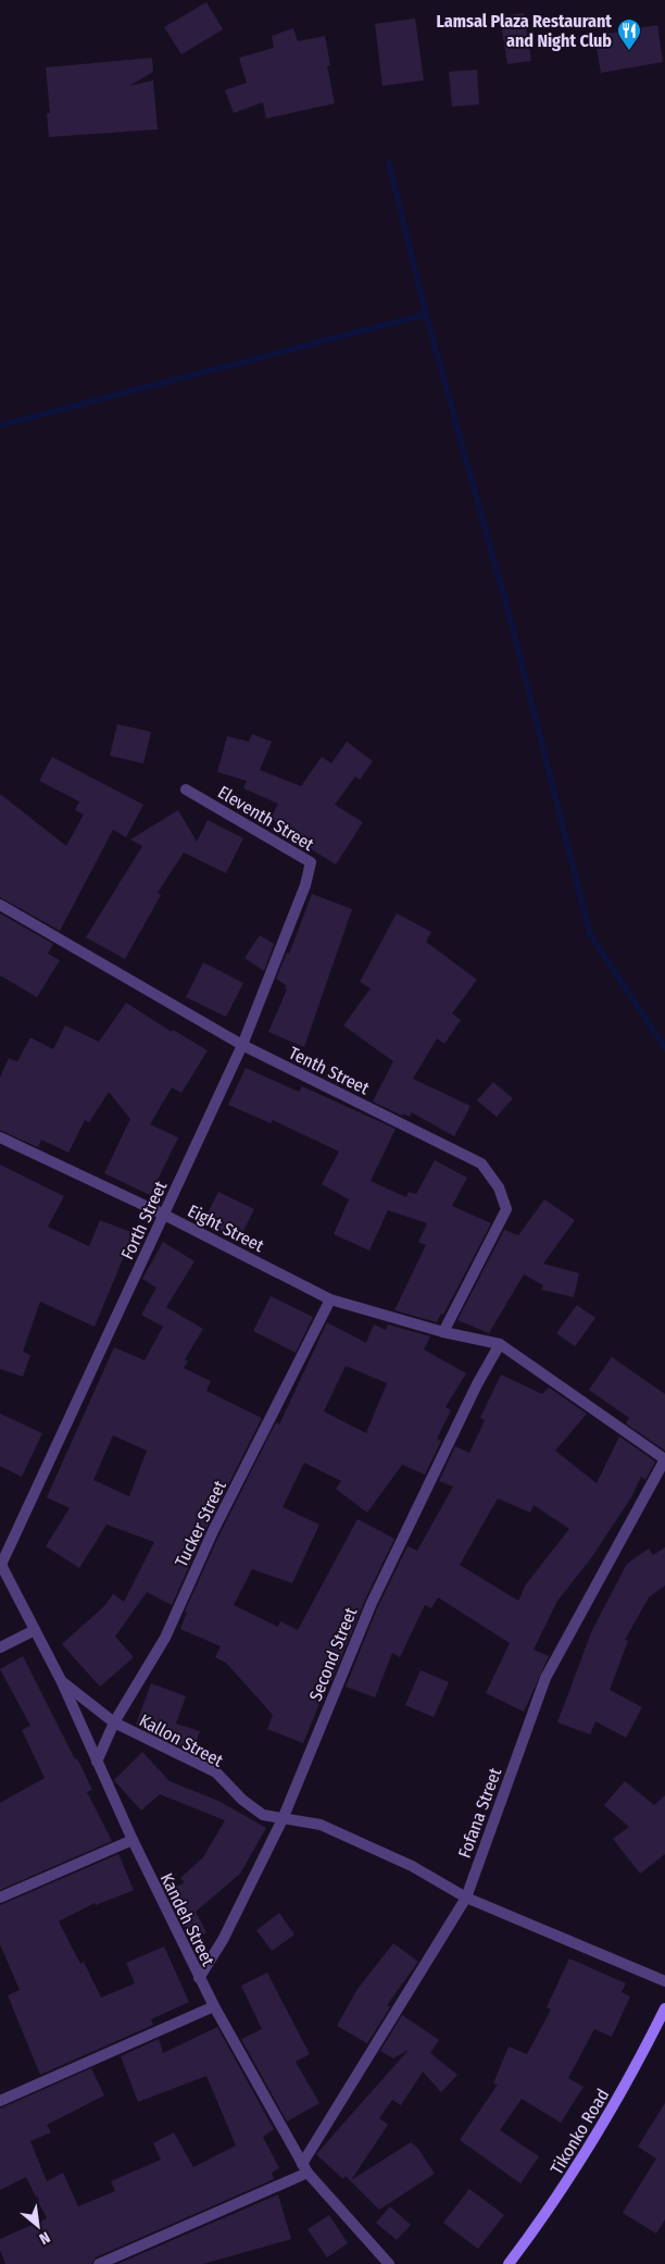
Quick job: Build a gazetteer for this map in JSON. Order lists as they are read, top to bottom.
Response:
{
  "streets": {
    "street": [
      "Eleventh Street",
      "Tenth Street",
      "Forth Street",
      "Eight Street",
      "Tucker Street",
      "Second Street",
      "Kallon Street",
      "Fofana Street",
      "Kandeh Street",
      "Tikonko Road"
    ]
  },
  "crossings": [
    ["Eleventh Street", "Forth Street"],
    ["Tenth Street", "Forth Street"],
    ["Tenth Street", "Eight Street"],
    ["Forth Street", "Eight Street"],
    ["Forth Street", "Kandeh Street"],
    ["Eight Street", "Tucker Street"],
    ["Eight Street", "Second Street"],
    ["Tucker Street", "Kallon Street"],
    ["Tucker Street", "Kandeh Street"],
    ["Second Street", "Kallon Street"],
    ["Second Street", "Kandeh Street"],
    ["Kallon Street", "Fofana Street"],
    ["Kallon Street", "Kandeh Street"],
    ["Fofana Street", "Kandeh Street"]
  ],
  "places": {
    "restaurant": ["Lamsal Plaza Restaurant and Night Club"]
  },
  "north": "bottom right"
}
